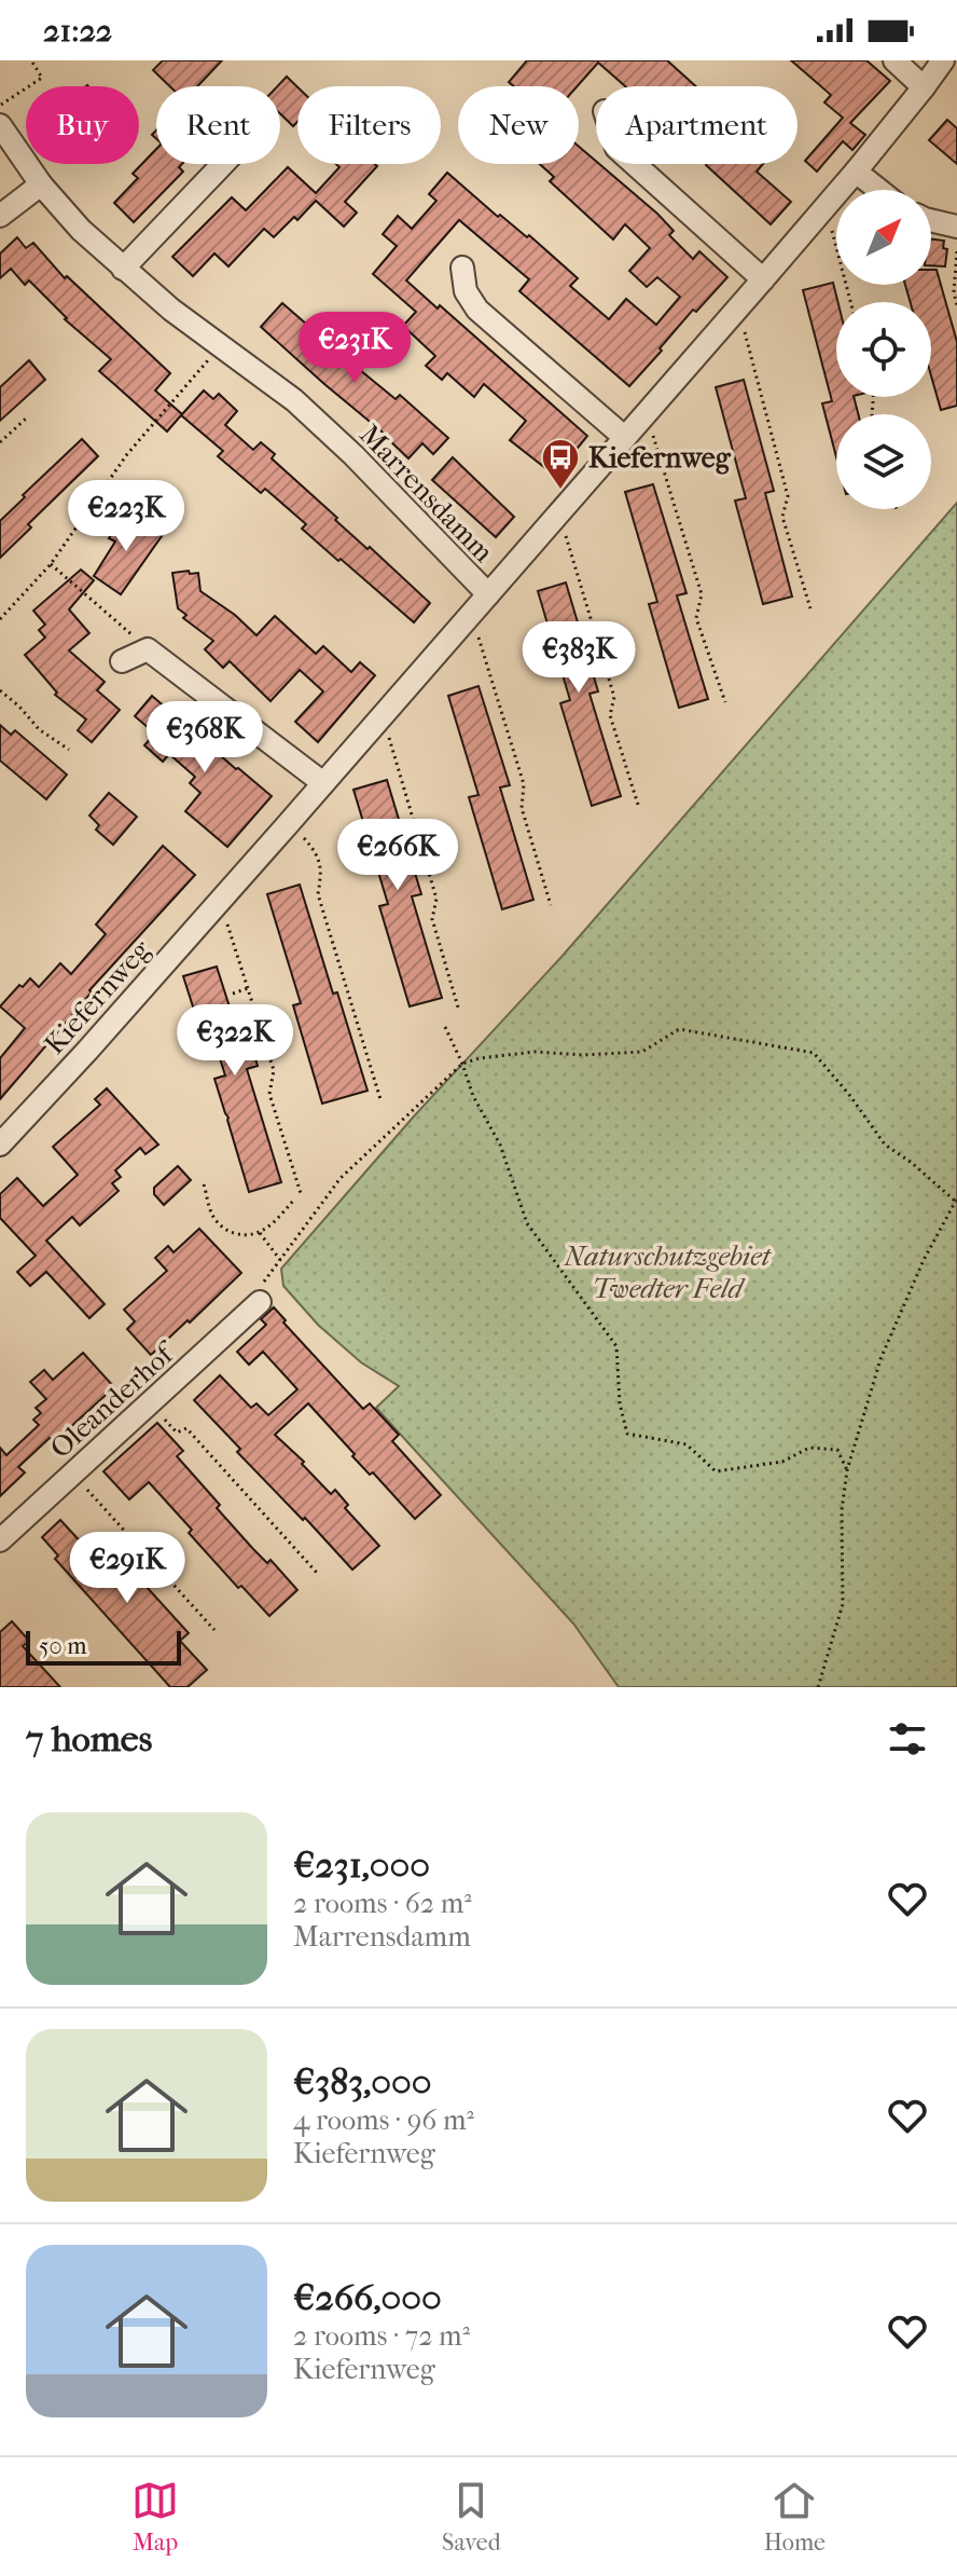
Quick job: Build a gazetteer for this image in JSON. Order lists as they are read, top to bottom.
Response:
{
  "streets": {
    "street": ["Marrensdamm", "Kiefernweg", "Oleanderhof"]
  },
  "crossings": [
    ["Marrensdamm", "Kiefernweg"]
  ],
  "parks": ["Naturschutzgebiet Twedter Feld"],
  "places": {
    "bus stop": ["Kiefernweg"]
  },
  "scale_bar": "50 m",
  "north": "top right",
  "page": {
    "status": "21:22",
    "chip": [
      "Buy",
      "Rent",
      "Filters",
      "New",
      "Apartment"
    ],
    "price": [
      "€231K",
      "€223K",
      "€383K",
      "€368K",
      "€266K",
      "€322K",
      "€291K"
    ],
    "scale": "50 m",
    "heading": "7 homes",
    "list": [
      {
        "name": "€231,000",
        "note": "2 rooms · 62 m² · Marrensdamm"
      },
      {
        "name": "€383,000",
        "note": "4 rooms · 96 m² · Kiefernweg"
      },
      {
        "name": "€266,000",
        "note": "2 rooms · 72 m² · Kiefernweg"
      }
    ],
    "tabs": ["Map", "Saved", "Home"]
  }
}
